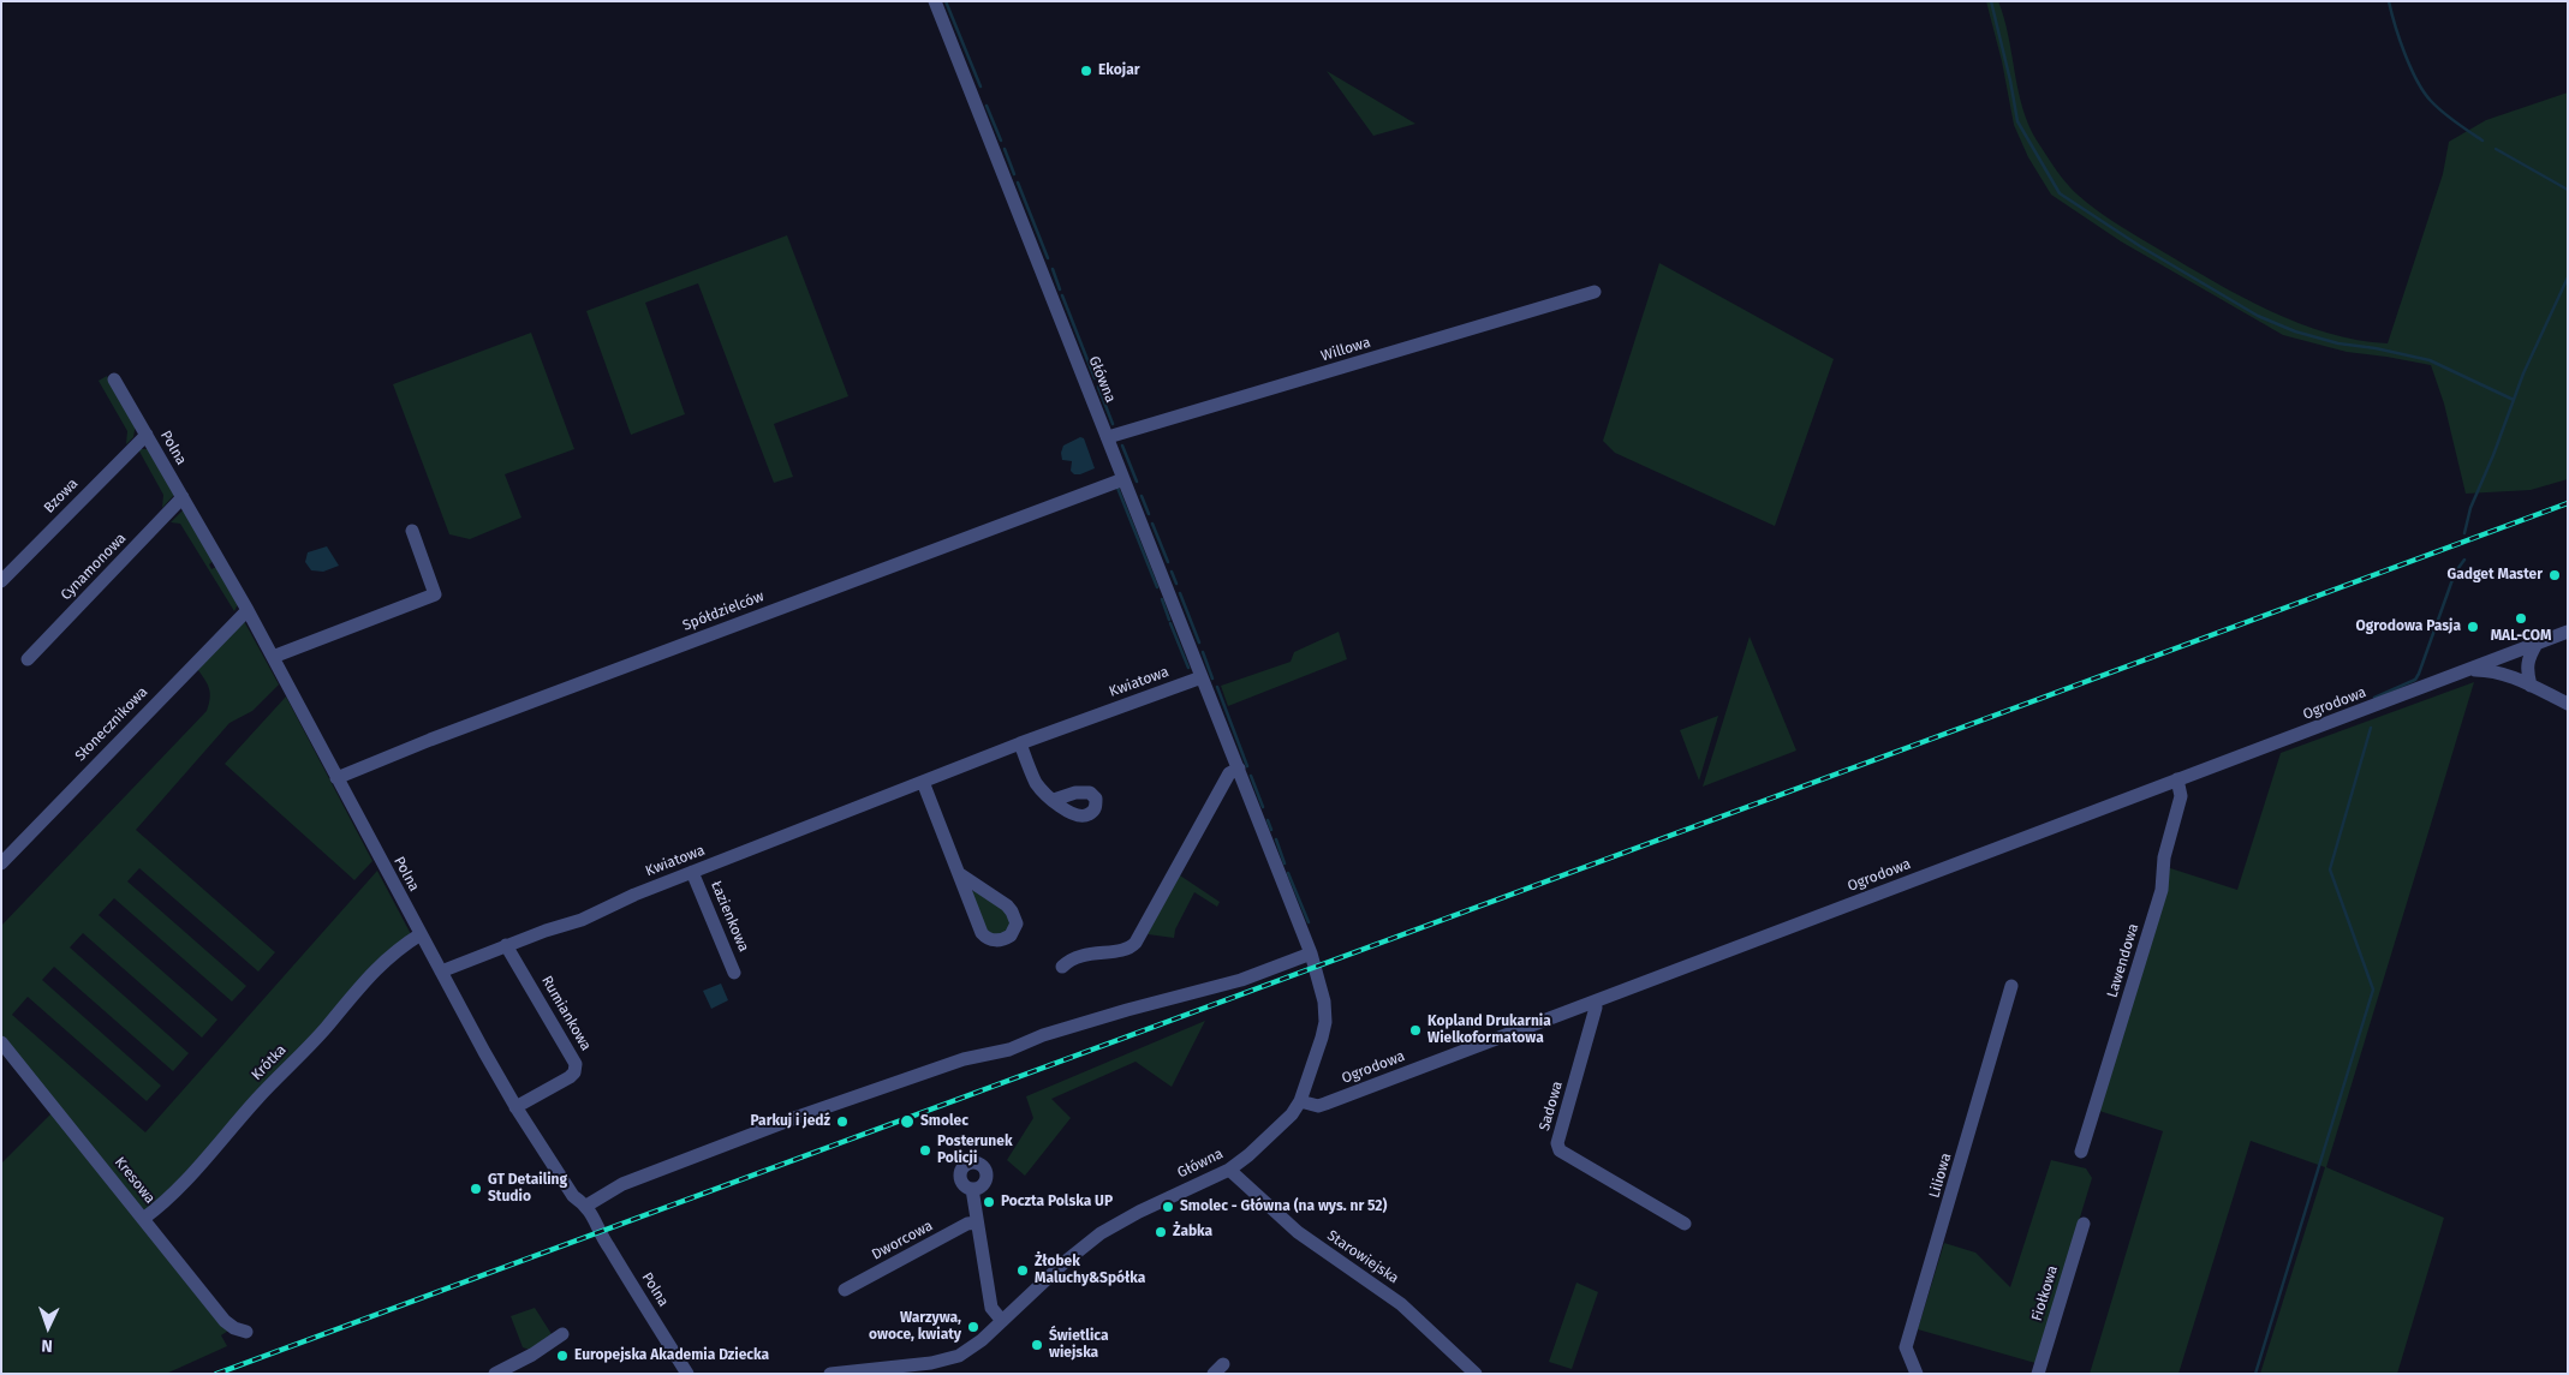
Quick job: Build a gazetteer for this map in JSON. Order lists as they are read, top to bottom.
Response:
{
  "streets": {
    "street": [
      "Willowa",
      "Główna",
      "Polna",
      "Bzowa",
      "Cynamonowa",
      "Spółdzielców",
      "Kwiatowa",
      "Ogrodowa",
      "Słonecznikowa",
      "Łazienkowa",
      "Lawendowa",
      "Rumiankowa",
      "Krótka",
      "Sadowa",
      "Liliowa",
      "Kresowa",
      "Dworcowa",
      "Starowiejska",
      "Fiołkowa"
    ]
  },
  "crossings": [
    ["Willowa", "Główna"],
    ["Główna", "Spółdzielców"],
    ["Główna", "Kwiatowa"],
    ["Główna", "Ogrodowa"],
    ["Główna", "Starowiejska"],
    ["Polna", "Bzowa"],
    ["Polna", "Cynamonowa"],
    ["Polna", "Spółdzielców"],
    ["Polna", "Kwiatowa"],
    ["Polna", "Słonecznikowa"],
    ["Polna", "Rumiankowa"],
    ["Polna", "Krótka"],
    ["Kwiatowa", "Łazienkowa"],
    ["Kwiatowa", "Rumiankowa"],
    ["Ogrodowa", "Lawendowa"],
    ["Ogrodowa", "Sadowa"],
    ["Krótka", "Kresowa"]
  ],
  "places": [
    "Ekojar",
    "Gadget Master",
    "MAL-COM",
    "Ogrodowa Pasja",
    "Kopland Drukarnia Wielkoformatowa",
    "Parkuj i jedź",
    "Smolec",
    "Posterunek Policji",
    "GT Detailing Studio",
    "Poczta Polska UP",
    "Smolec - Główna (na wys. nr 52)",
    "Żabka",
    "Żłobek Maluchy&Spółka",
    "Warzywa, owoce, kwiaty",
    "Świetlica wiejska",
    "Europejska Akademia Dziecka"
  ],
  "north": "bottom"
}
